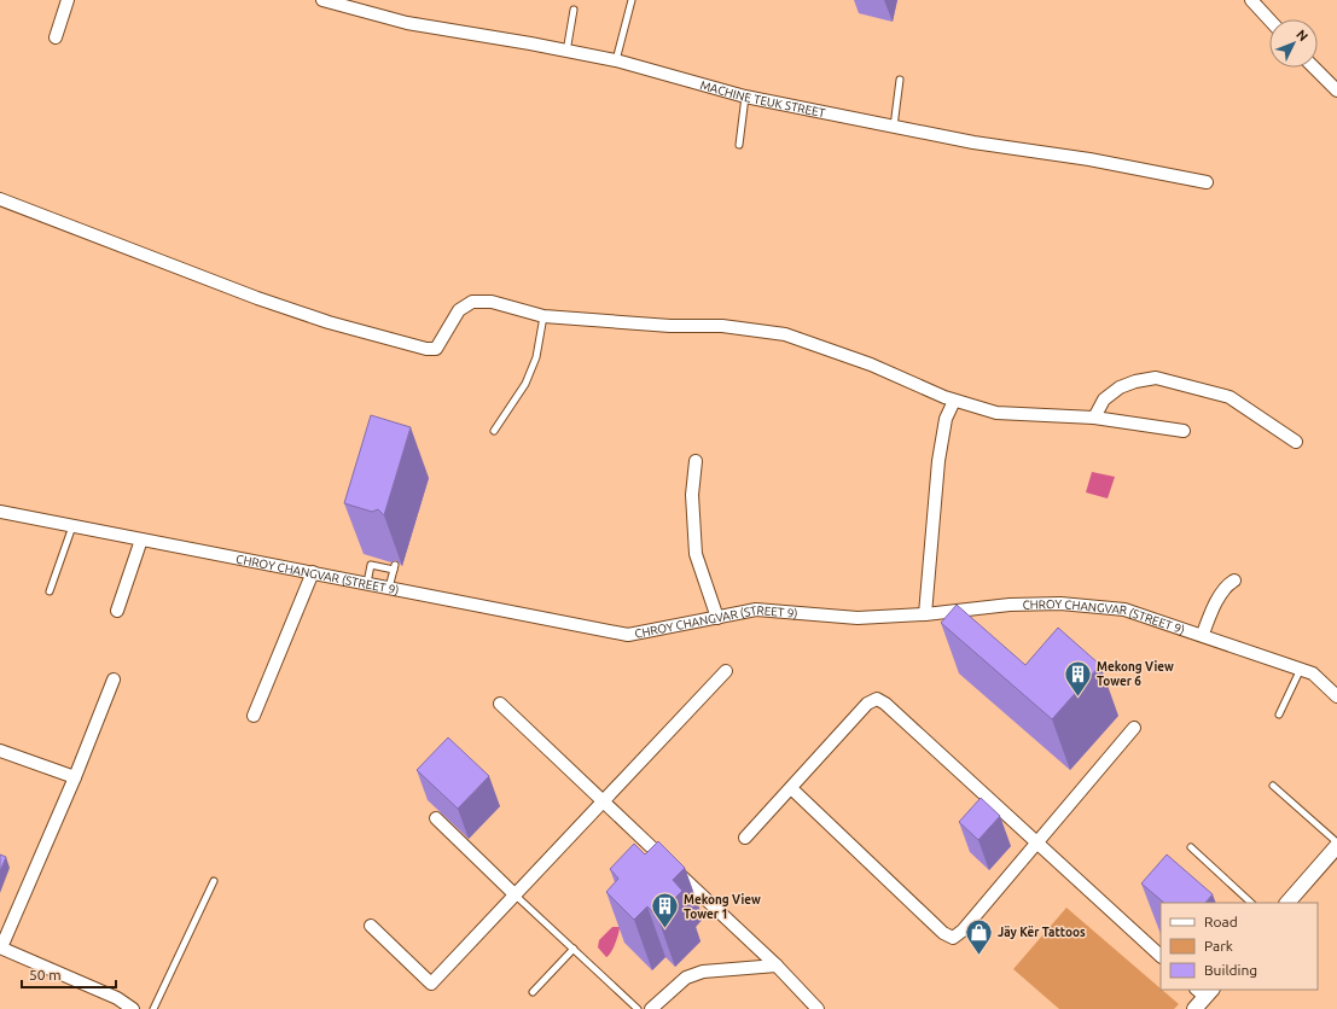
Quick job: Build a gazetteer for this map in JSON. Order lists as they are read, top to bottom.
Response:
{
  "streets": {
    "street": ["MACHINE TEUK STREET", "CHROY CHANGVAR (STREET 9)"]
  },
  "places": {
    "building": ["Mekong View Tower 6", "Mekong View Tower 1"],
    "shop": ["Jäy Kër Tattoos"]
  },
  "legend": ["Road", "Park", "Building"],
  "scale_bar": "50 m",
  "north": "top right"
}
